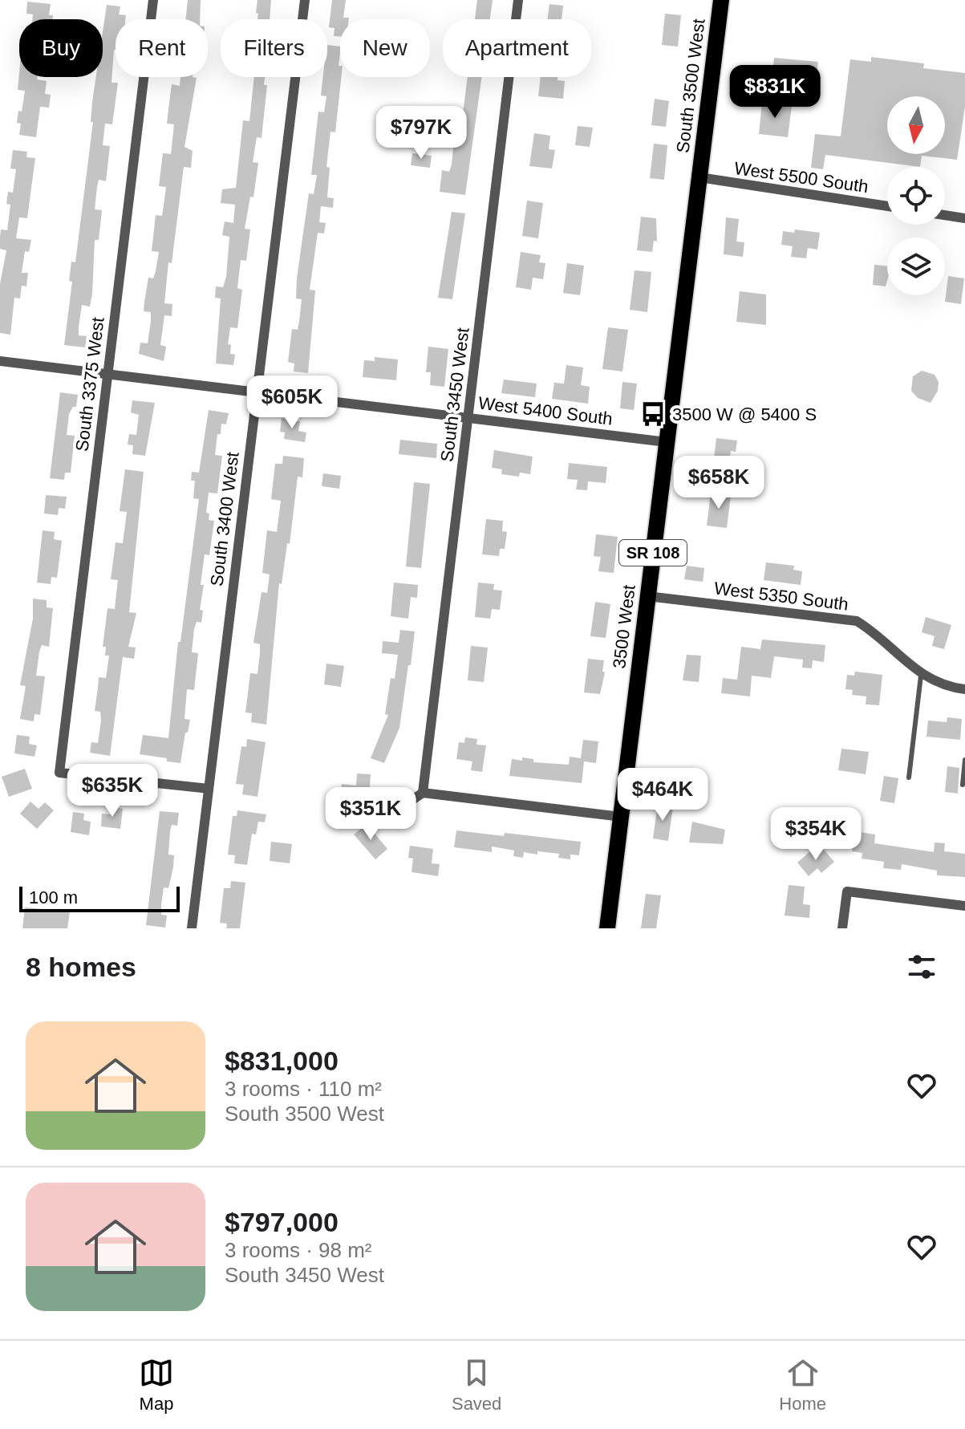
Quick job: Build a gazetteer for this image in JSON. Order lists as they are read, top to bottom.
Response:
{
  "streets": {
    "main road": ["South 3500 West", "SR 108", "3500 West"],
    "street": [
      "West 5500 South",
      "South 3375 West",
      "South 3450 West",
      "West 5400 South",
      "South 3400 West",
      "West 5350 South"
    ]
  },
  "crossings": [
    ["South 3500 West", "West 5500 South"],
    ["South 3500 West", "3500 West"],
    ["West 5500 South", "3500 West"],
    ["South 3375 West", "West 5400 South"],
    ["South 3375 West", "South 3400 West"],
    ["South 3450 West", "West 5400 South"],
    ["West 5400 South", "South 3400 West"],
    ["West 5400 South", "3500 West"],
    ["West 5350 South", "3500 West"]
  ],
  "places": {
    "bus stop": ["3500 W @ 5400 S"]
  },
  "scale_bar": "100 m",
  "north": "bottom",
  "page": {
    "chip": [
      "Buy",
      "Rent",
      "Filters",
      "New",
      "Apartment"
    ],
    "price": [
      "$831K",
      "$797K",
      "$605K",
      "$658K",
      "$635K",
      "$464K",
      "$351K",
      "$354K"
    ],
    "scale": "100 m",
    "heading": "8 homes",
    "list": [
      {
        "name": "$831,000",
        "note": "3 rooms · 110 m² · South 3500 West"
      },
      {
        "name": "$797,000",
        "note": "3 rooms · 98 m² · South 3450 West"
      }
    ],
    "tabs": ["Map", "Saved", "Home"]
  }
}
